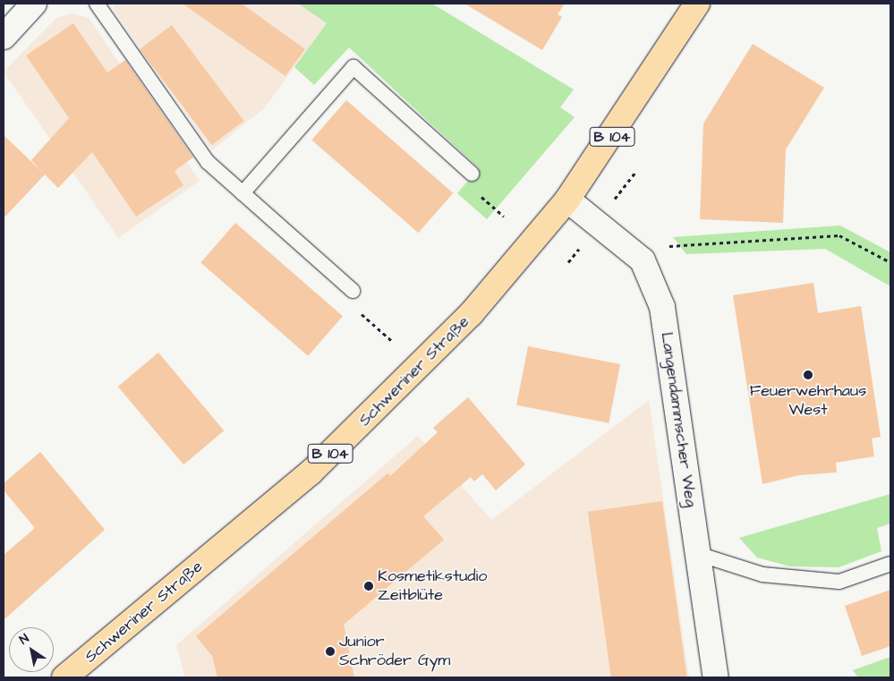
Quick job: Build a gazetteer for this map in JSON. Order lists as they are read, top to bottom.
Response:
{
  "streets": {
    "main road": ["B 104", "Schweriner Straße"],
    "street": ["Langendammscher Weg"]
  },
  "crossings": [
    ["Schweriner Straße", "Langendammscher Weg"]
  ],
  "places": ["Feuerwehrhaus West", "Kosmetikstudio Zeitblüte", "Junior Schröder Gym"],
  "north": "top left"
}
